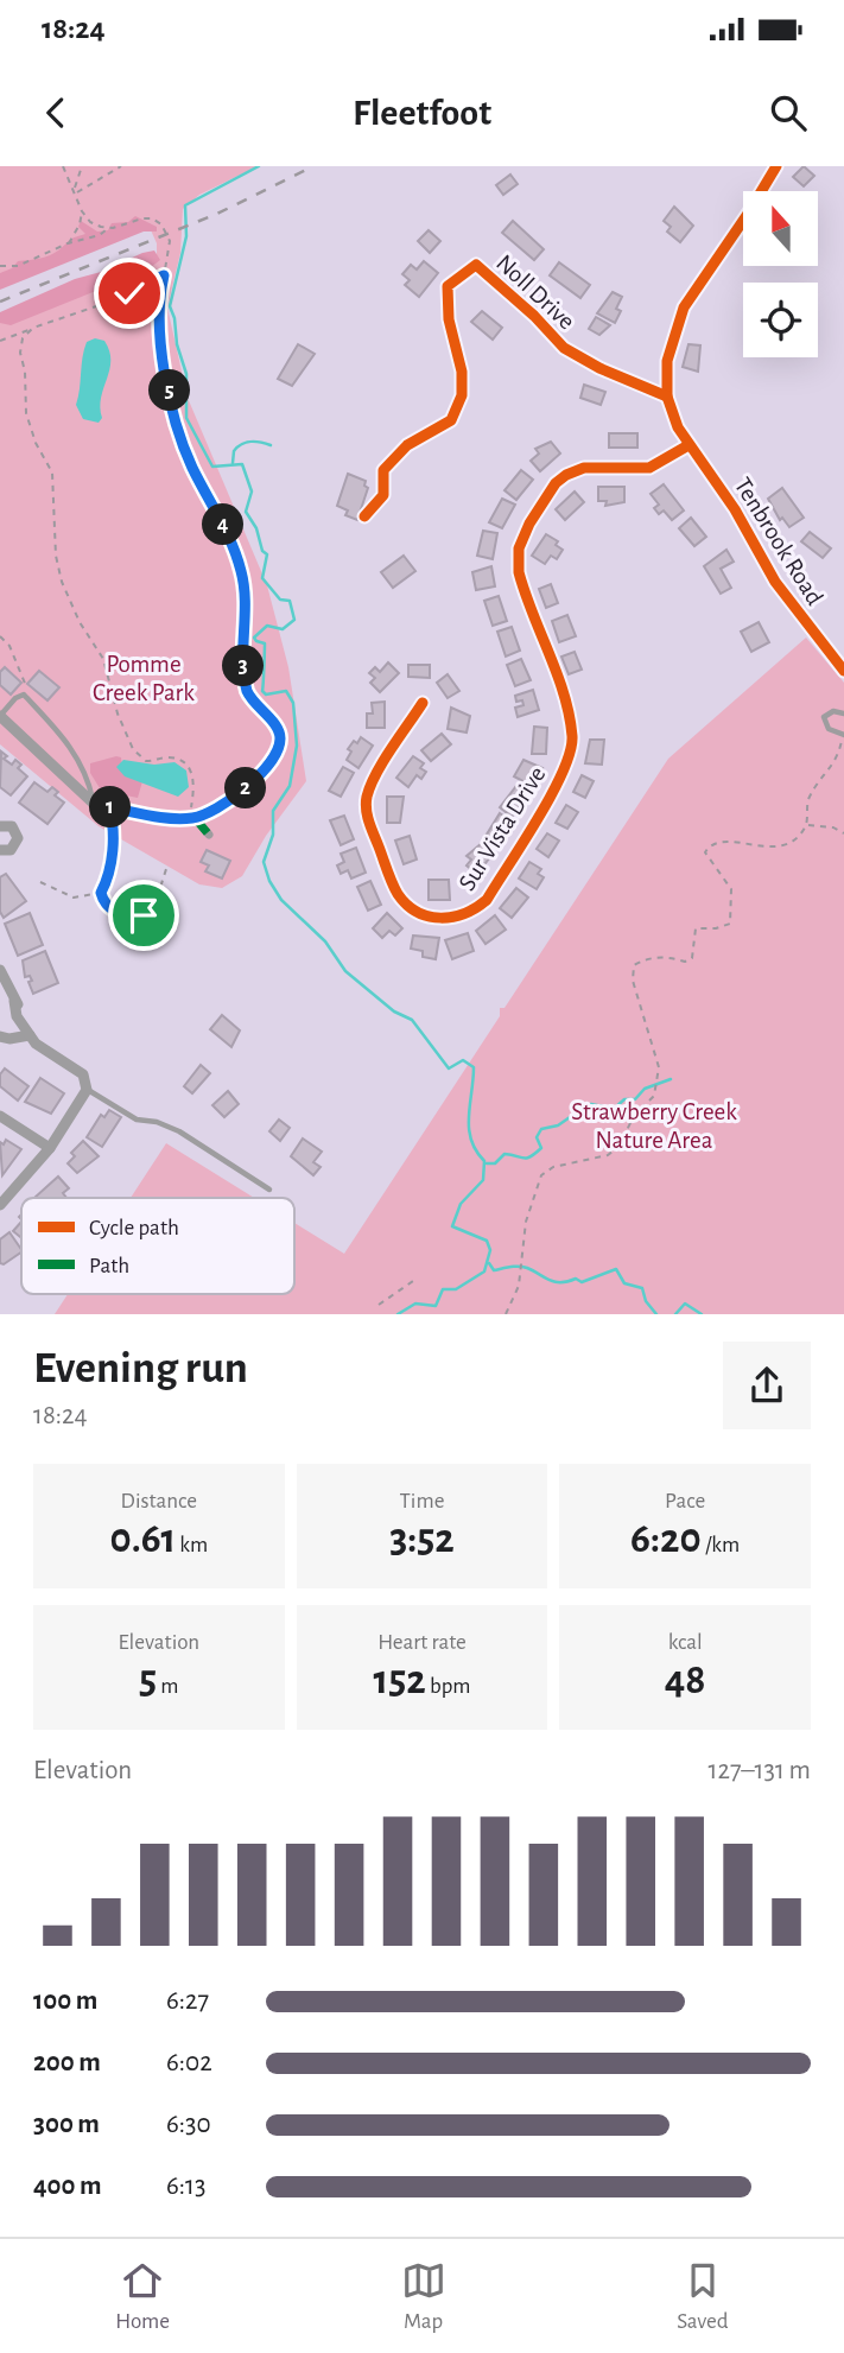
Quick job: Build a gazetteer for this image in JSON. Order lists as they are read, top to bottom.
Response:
{
  "streets": {
    "street": ["Noll Drive", "Tenbrook Road", "Sur Vista Drive"]
  },
  "crossings": [
    ["Noll Drive", "Tenbrook Road"],
    ["Tenbrook Road", "Sur Vista Drive"]
  ],
  "parks": ["Pomme Creek Park", "Strawberry Creek Nature Area"],
  "legend": ["Cycle path", "Path"],
  "north": "top",
  "page": {
    "status": "18:24",
    "header": "Fleetfoot",
    "pins": [
      "5",
      "4",
      "3",
      "2",
      "1"
    ],
    "heading": ["Evening run", "18:24"],
    "stats": [
      ["Distance", "0.61 km"],
      ["Time", "3:52"],
      ["Pace", "6:20 /km"],
      ["Elevation", "5 m"],
      ["Heart rate", "152 bpm"],
      ["kcal", "48"]
    ],
    "chart": ["Elevation", "127–131 m"],
    "list": [
      {
        "name": "100 m",
        "note": "6:27"
      },
      {
        "name": "200 m",
        "note": "6:02"
      },
      {
        "name": "300 m",
        "note": "6:30"
      },
      {
        "name": "400 m",
        "note": "6:13"
      }
    ],
    "tabs": ["Home", "Map", "Saved"]
  }
}
